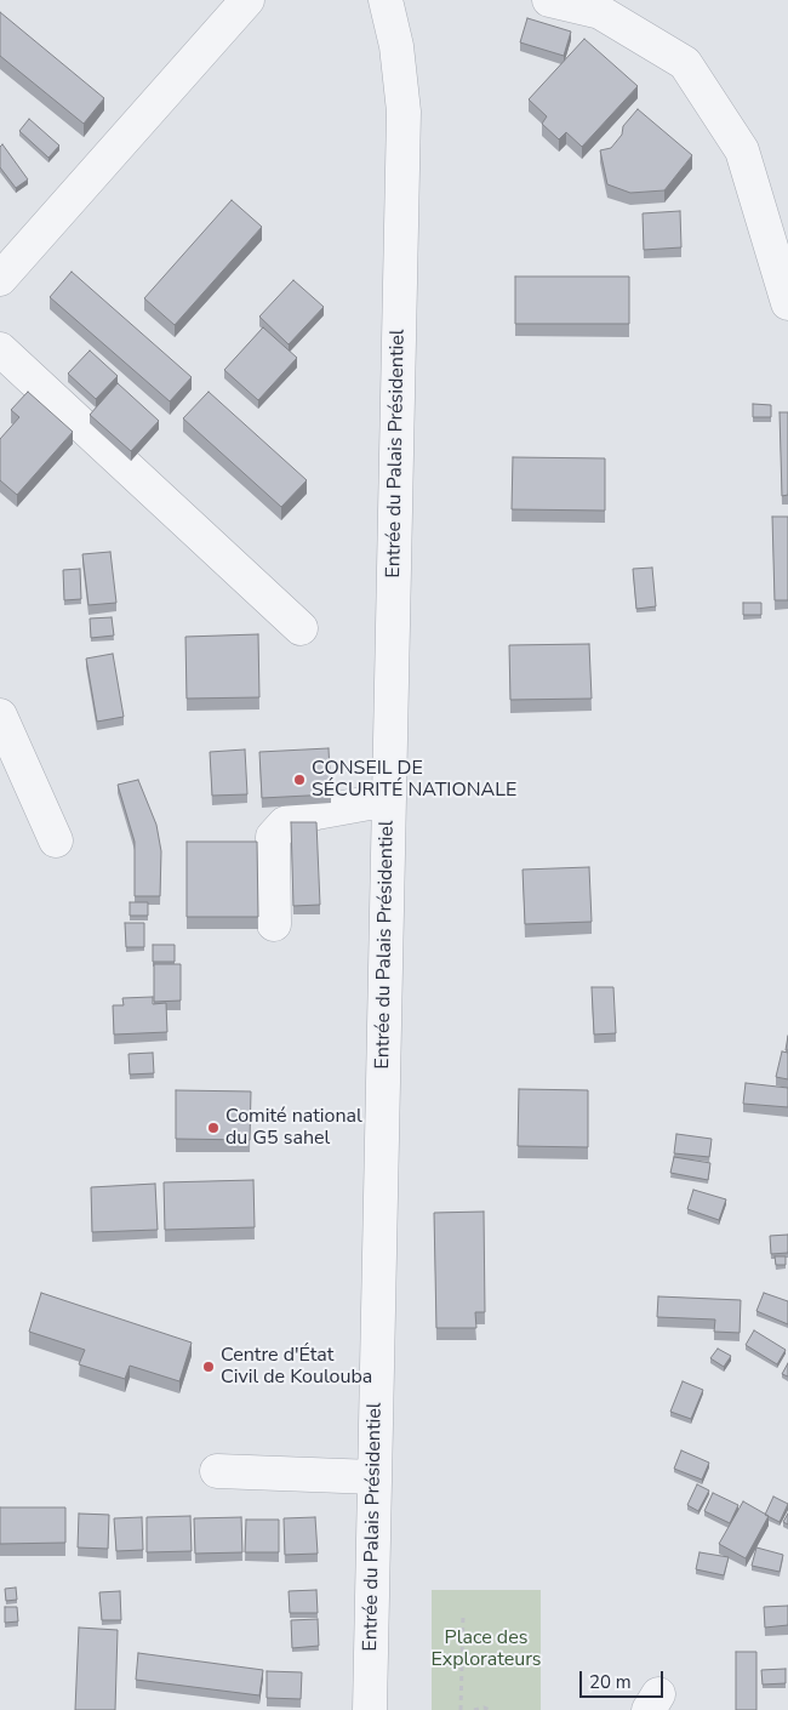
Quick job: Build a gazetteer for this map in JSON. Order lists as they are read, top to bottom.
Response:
{
  "streets": {
    "street": ["Entrée du Palais Présidentiel"]
  },
  "parks": ["Place des Explorateurs"],
  "places": ["CONSEIL DE SÉCURITÉ NATIONALE", "Comité national du G5 sahel", "Centre d'État Civil de Koulouba"],
  "scale_bar": "20 m"
}
